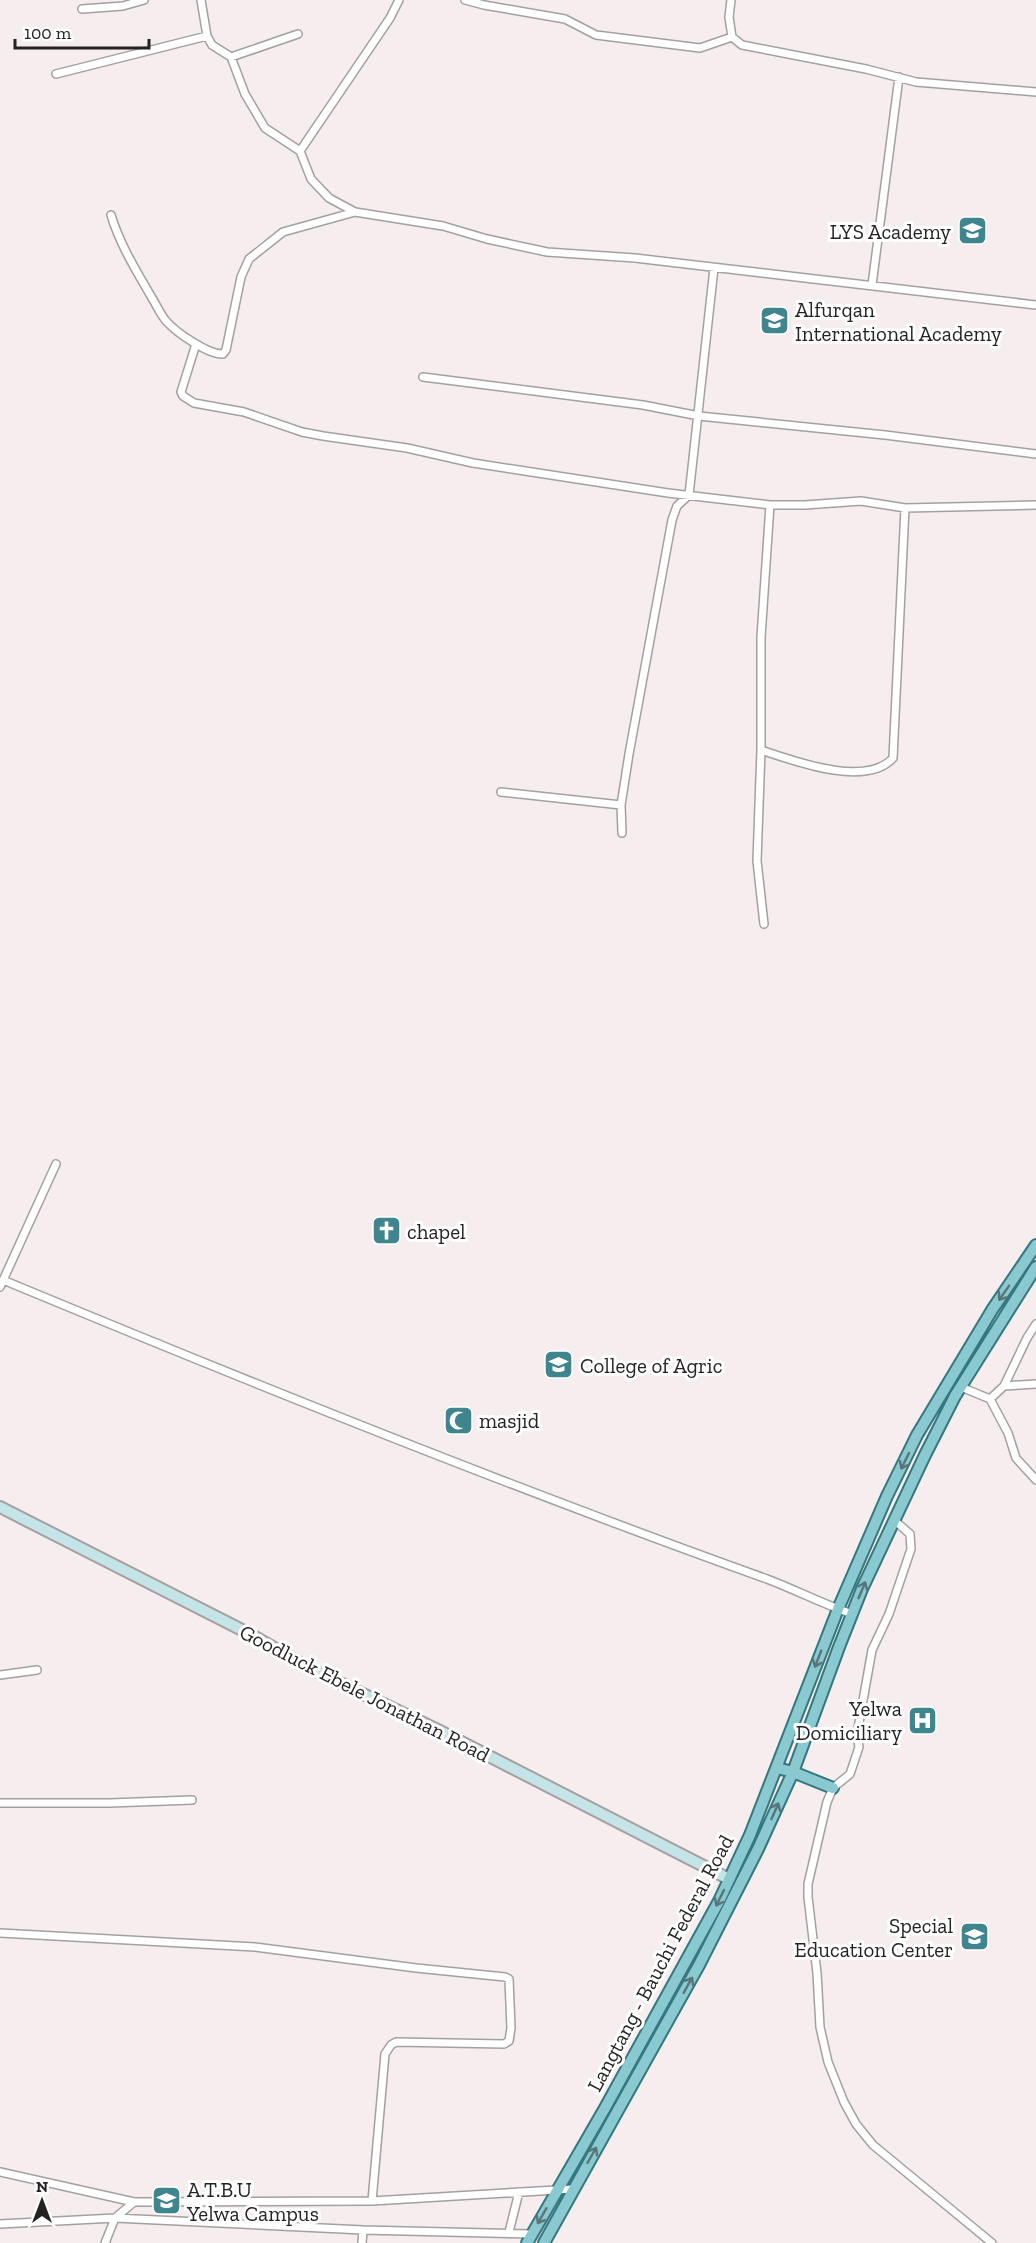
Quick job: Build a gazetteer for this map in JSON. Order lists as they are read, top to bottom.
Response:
{
  "streets": {
    "main road": ["Goodluck Ebele Jonathan Road", "Langtang - Bauchi Federal Road"]
  },
  "crossings": [
    ["Goodluck Ebele Jonathan Road", "Langtang - Bauchi Federal Road"]
  ],
  "places": {
    "school or university": [
      "LYS Academy",
      "Alfurqan International Academy",
      "College of Agric",
      "Special Education Center",
      "A.T.B.U Yelwa Campus"
    ],
    "church": ["chapel"],
    "mosque": ["masjid"],
    "hospital": ["Yelwa Domiciliary"]
  },
  "scale_bar": "100 m",
  "north": "top"
}
